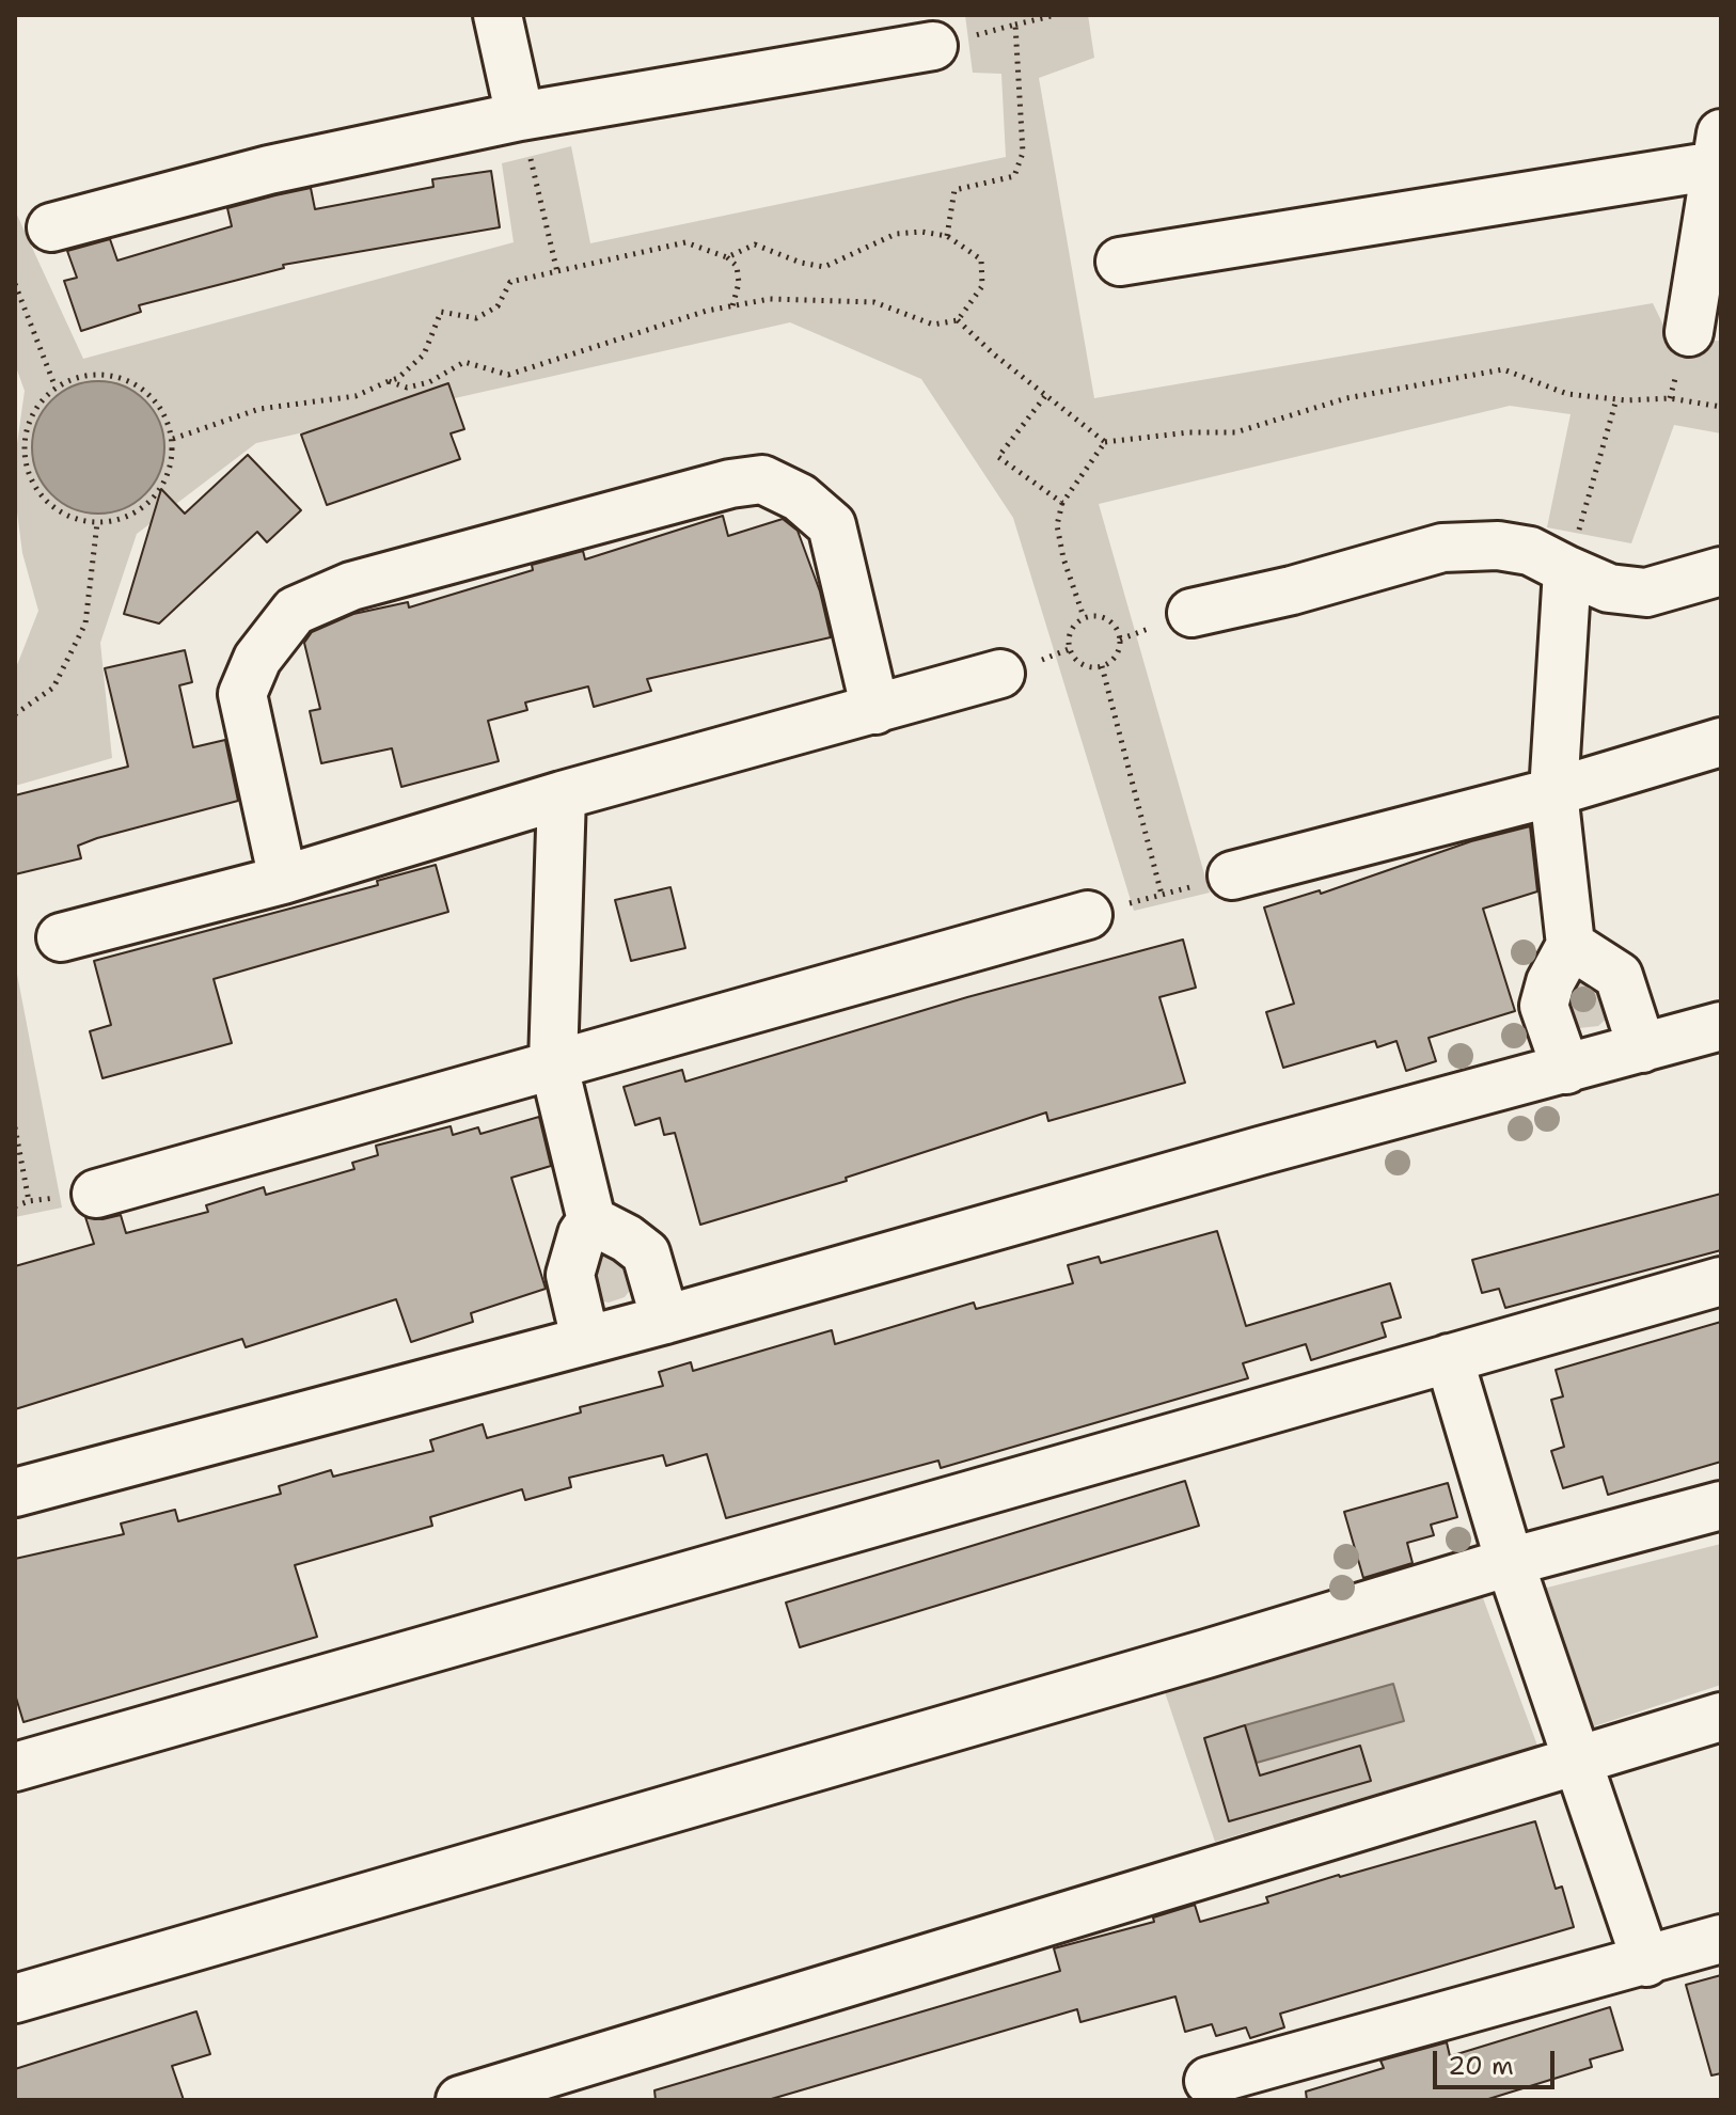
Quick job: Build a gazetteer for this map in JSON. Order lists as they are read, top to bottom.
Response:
{
  "scale_bar": "20 m"
}
